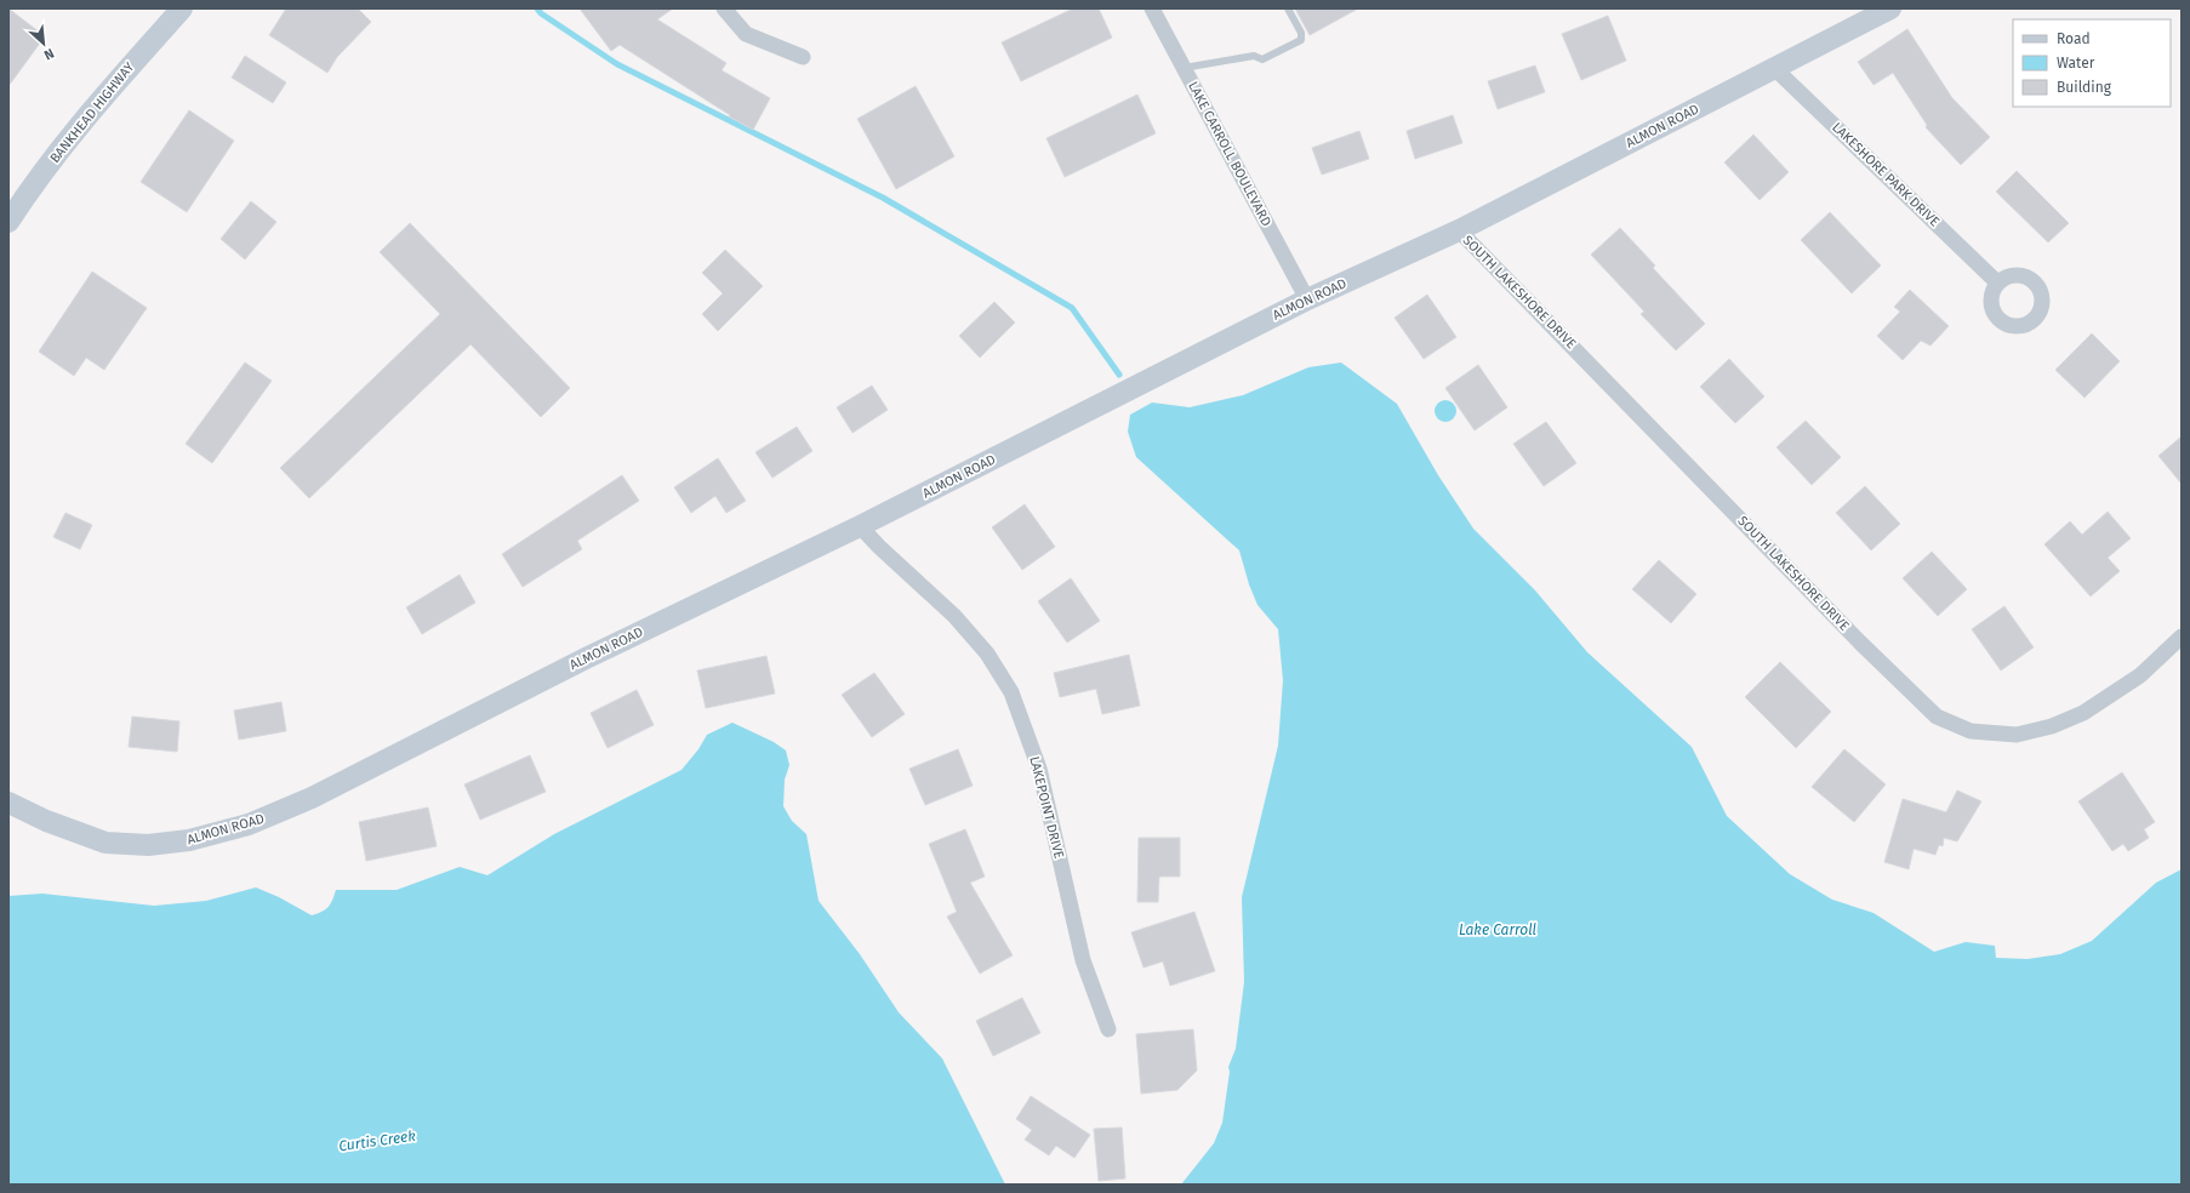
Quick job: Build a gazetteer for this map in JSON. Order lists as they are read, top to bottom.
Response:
{
  "streets": {
    "street": [
      "BANKHEAD HIGHWAY",
      "ALMON ROAD",
      "LAKE CARROLL BOULEVARD",
      "LAKESHORE PARK DRIVE",
      "SOUTH LAKESHORE DRIVE",
      "LAKEPOINT DRIVE"
    ]
  },
  "crossings": [
    ["ALMON ROAD", "LAKE CARROLL BOULEVARD"],
    ["ALMON ROAD", "LAKESHORE PARK DRIVE"],
    ["ALMON ROAD", "SOUTH LAKESHORE DRIVE"],
    ["ALMON ROAD", "LAKEPOINT DRIVE"]
  ],
  "water": ["Lake Carroll", "Curtis Creek"],
  "legend": ["Road", "Water", "Building"],
  "north": "bottom right"
}
